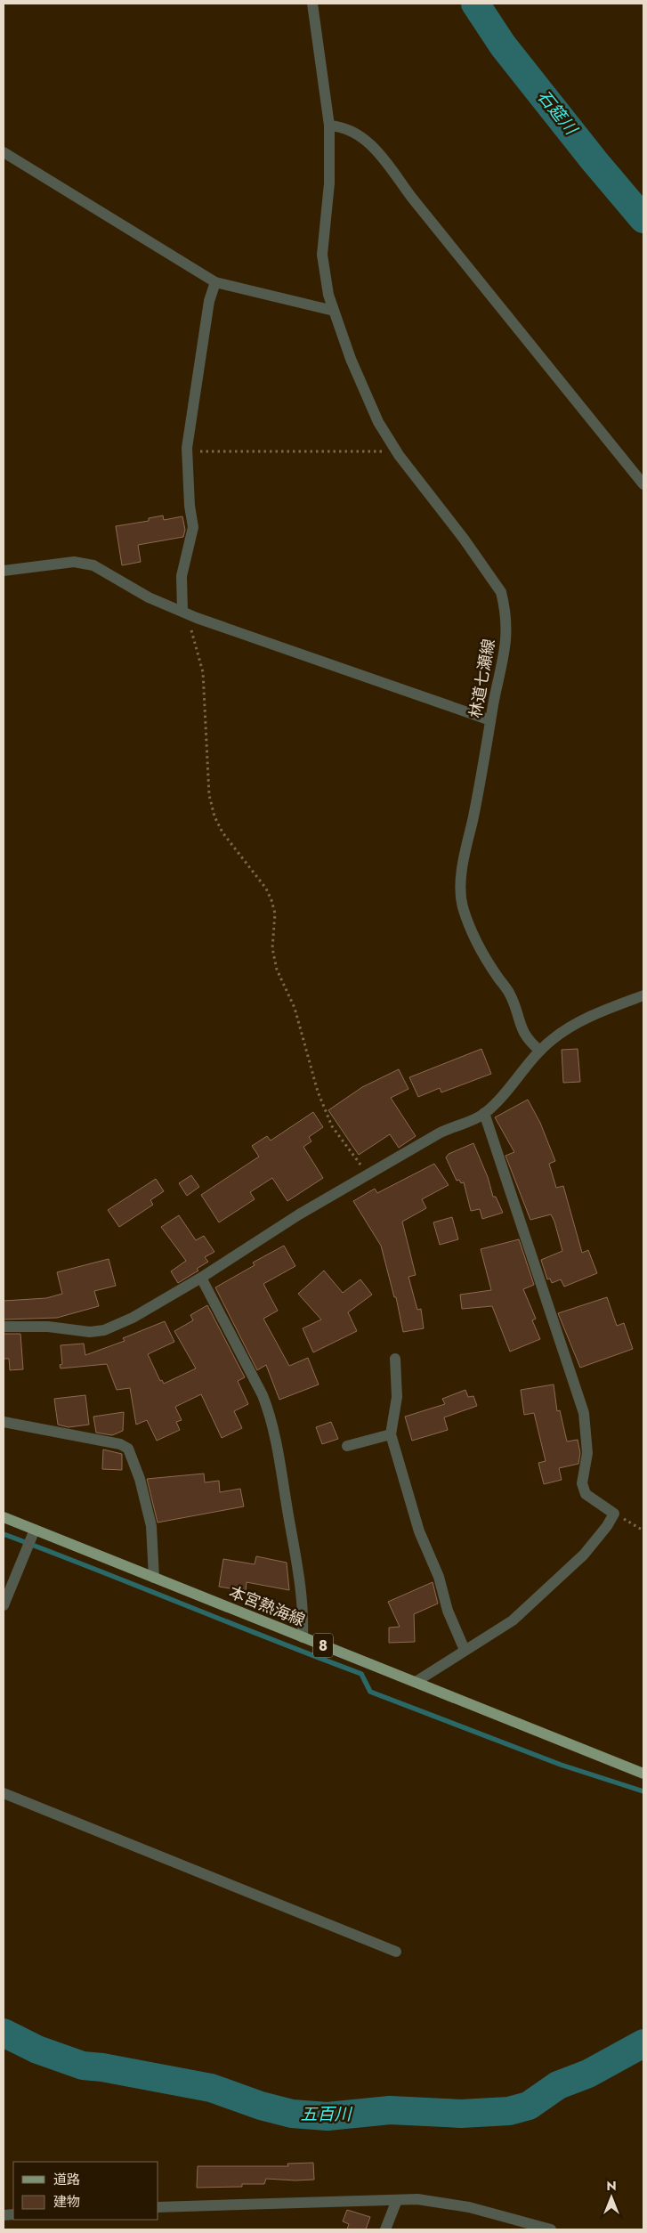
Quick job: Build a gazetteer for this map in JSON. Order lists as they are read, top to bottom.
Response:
{
  "streets": {
    "main road": ["本宮熱海線", "8"],
    "street": ["林道七瀬線"]
  },
  "water": ["石筵川", "五百川"],
  "legend": ["道路", "建物"],
  "north": "top"
}
